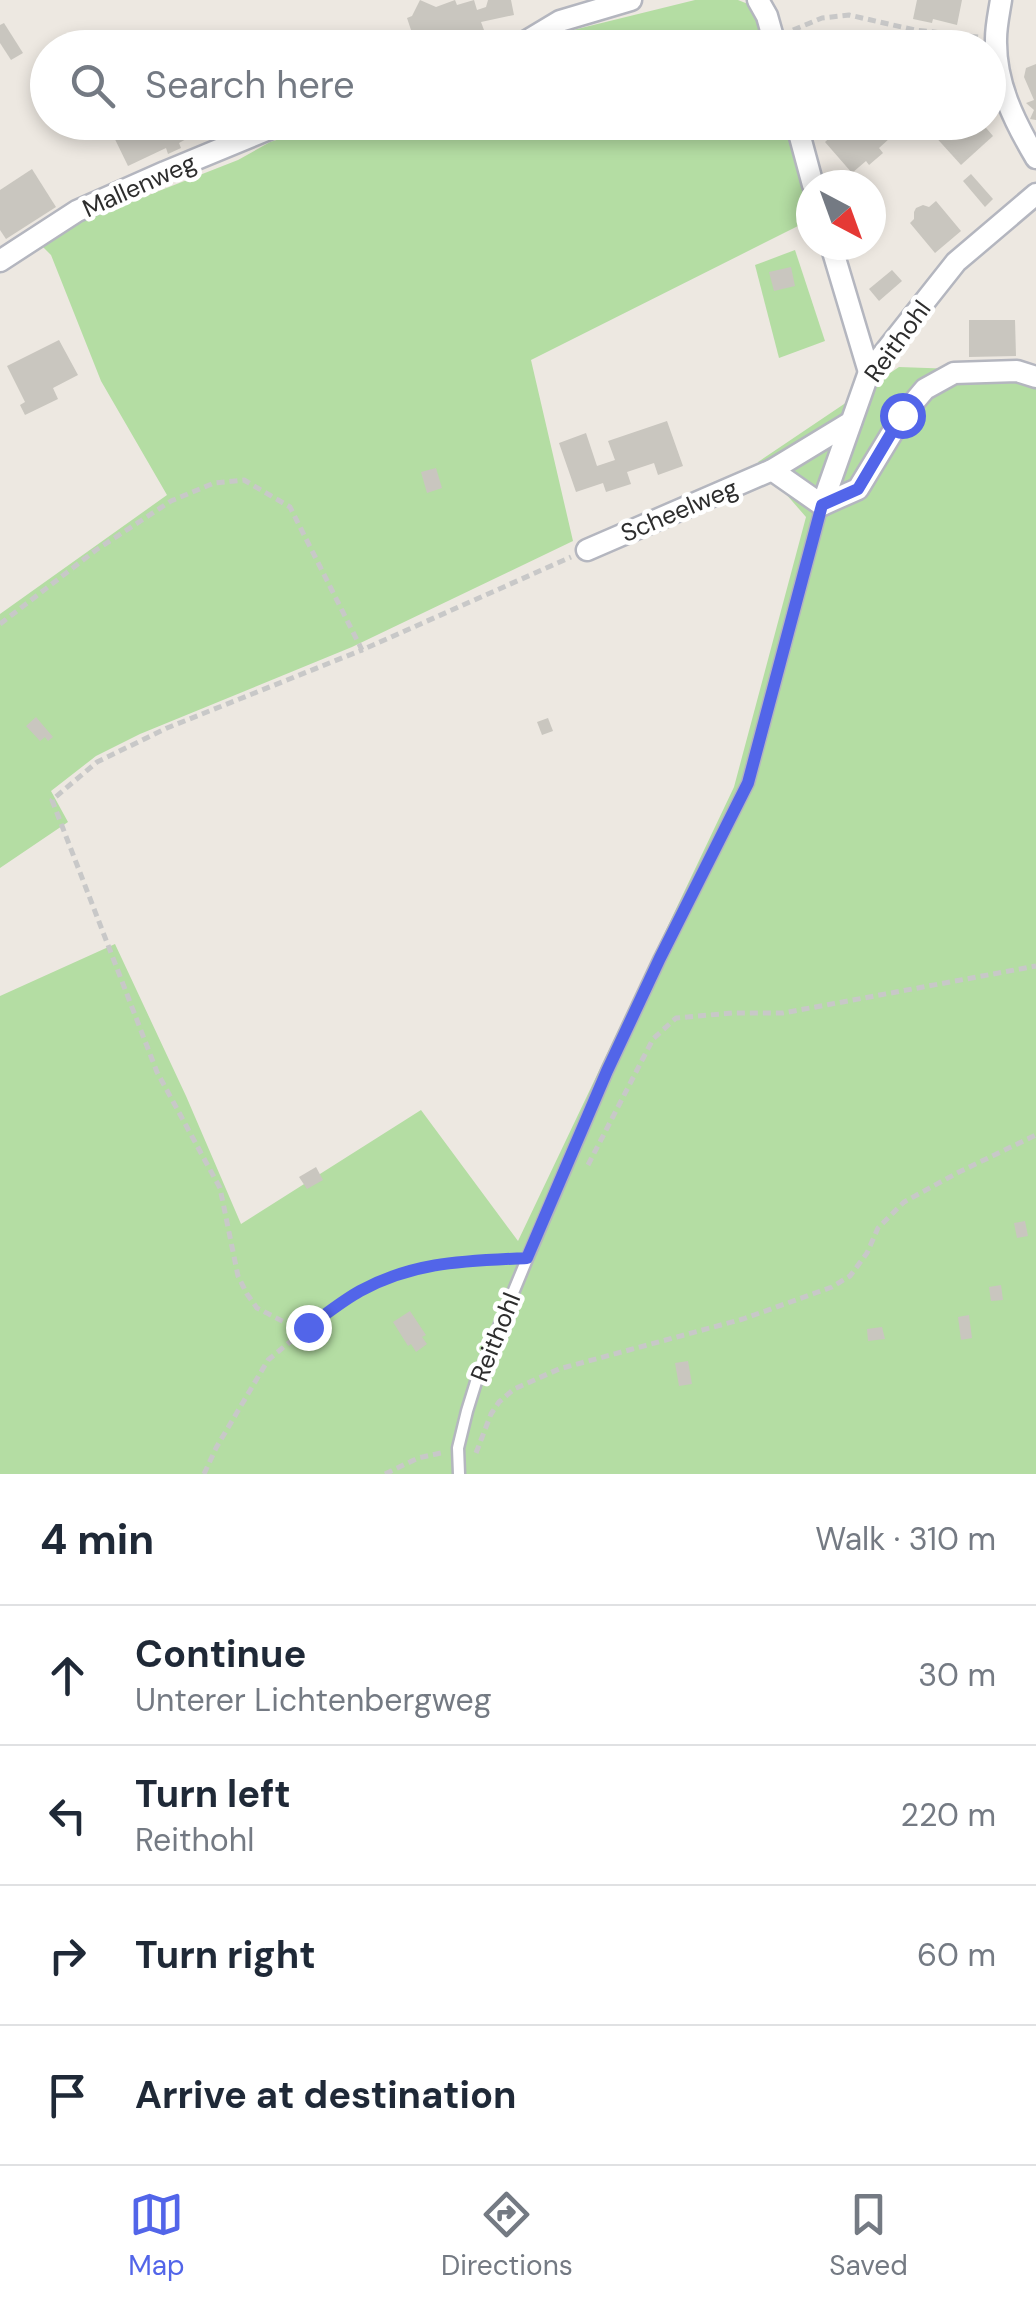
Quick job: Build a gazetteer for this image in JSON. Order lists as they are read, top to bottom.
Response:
{
  "streets": {
    "street": ["Mallenweg", "Reithohl", "Scheelweg"]
  },
  "crossings": [
    ["Reithohl", "Scheelweg"]
  ],
  "north": "bottom right",
  "page": {
    "search": "Search here",
    "heading": ["4 min", "Walk · 310 m"],
    "list": [
      ["Continue", "Unterer Lichtenbergweg", "30 m"],
      ["Turn left", "Reithohl", "220 m"],
      ["Turn right", "60 m"],
      "Arrive at destination"
    ],
    "nav": ["Map", "Directions", "Saved"]
  }
}
